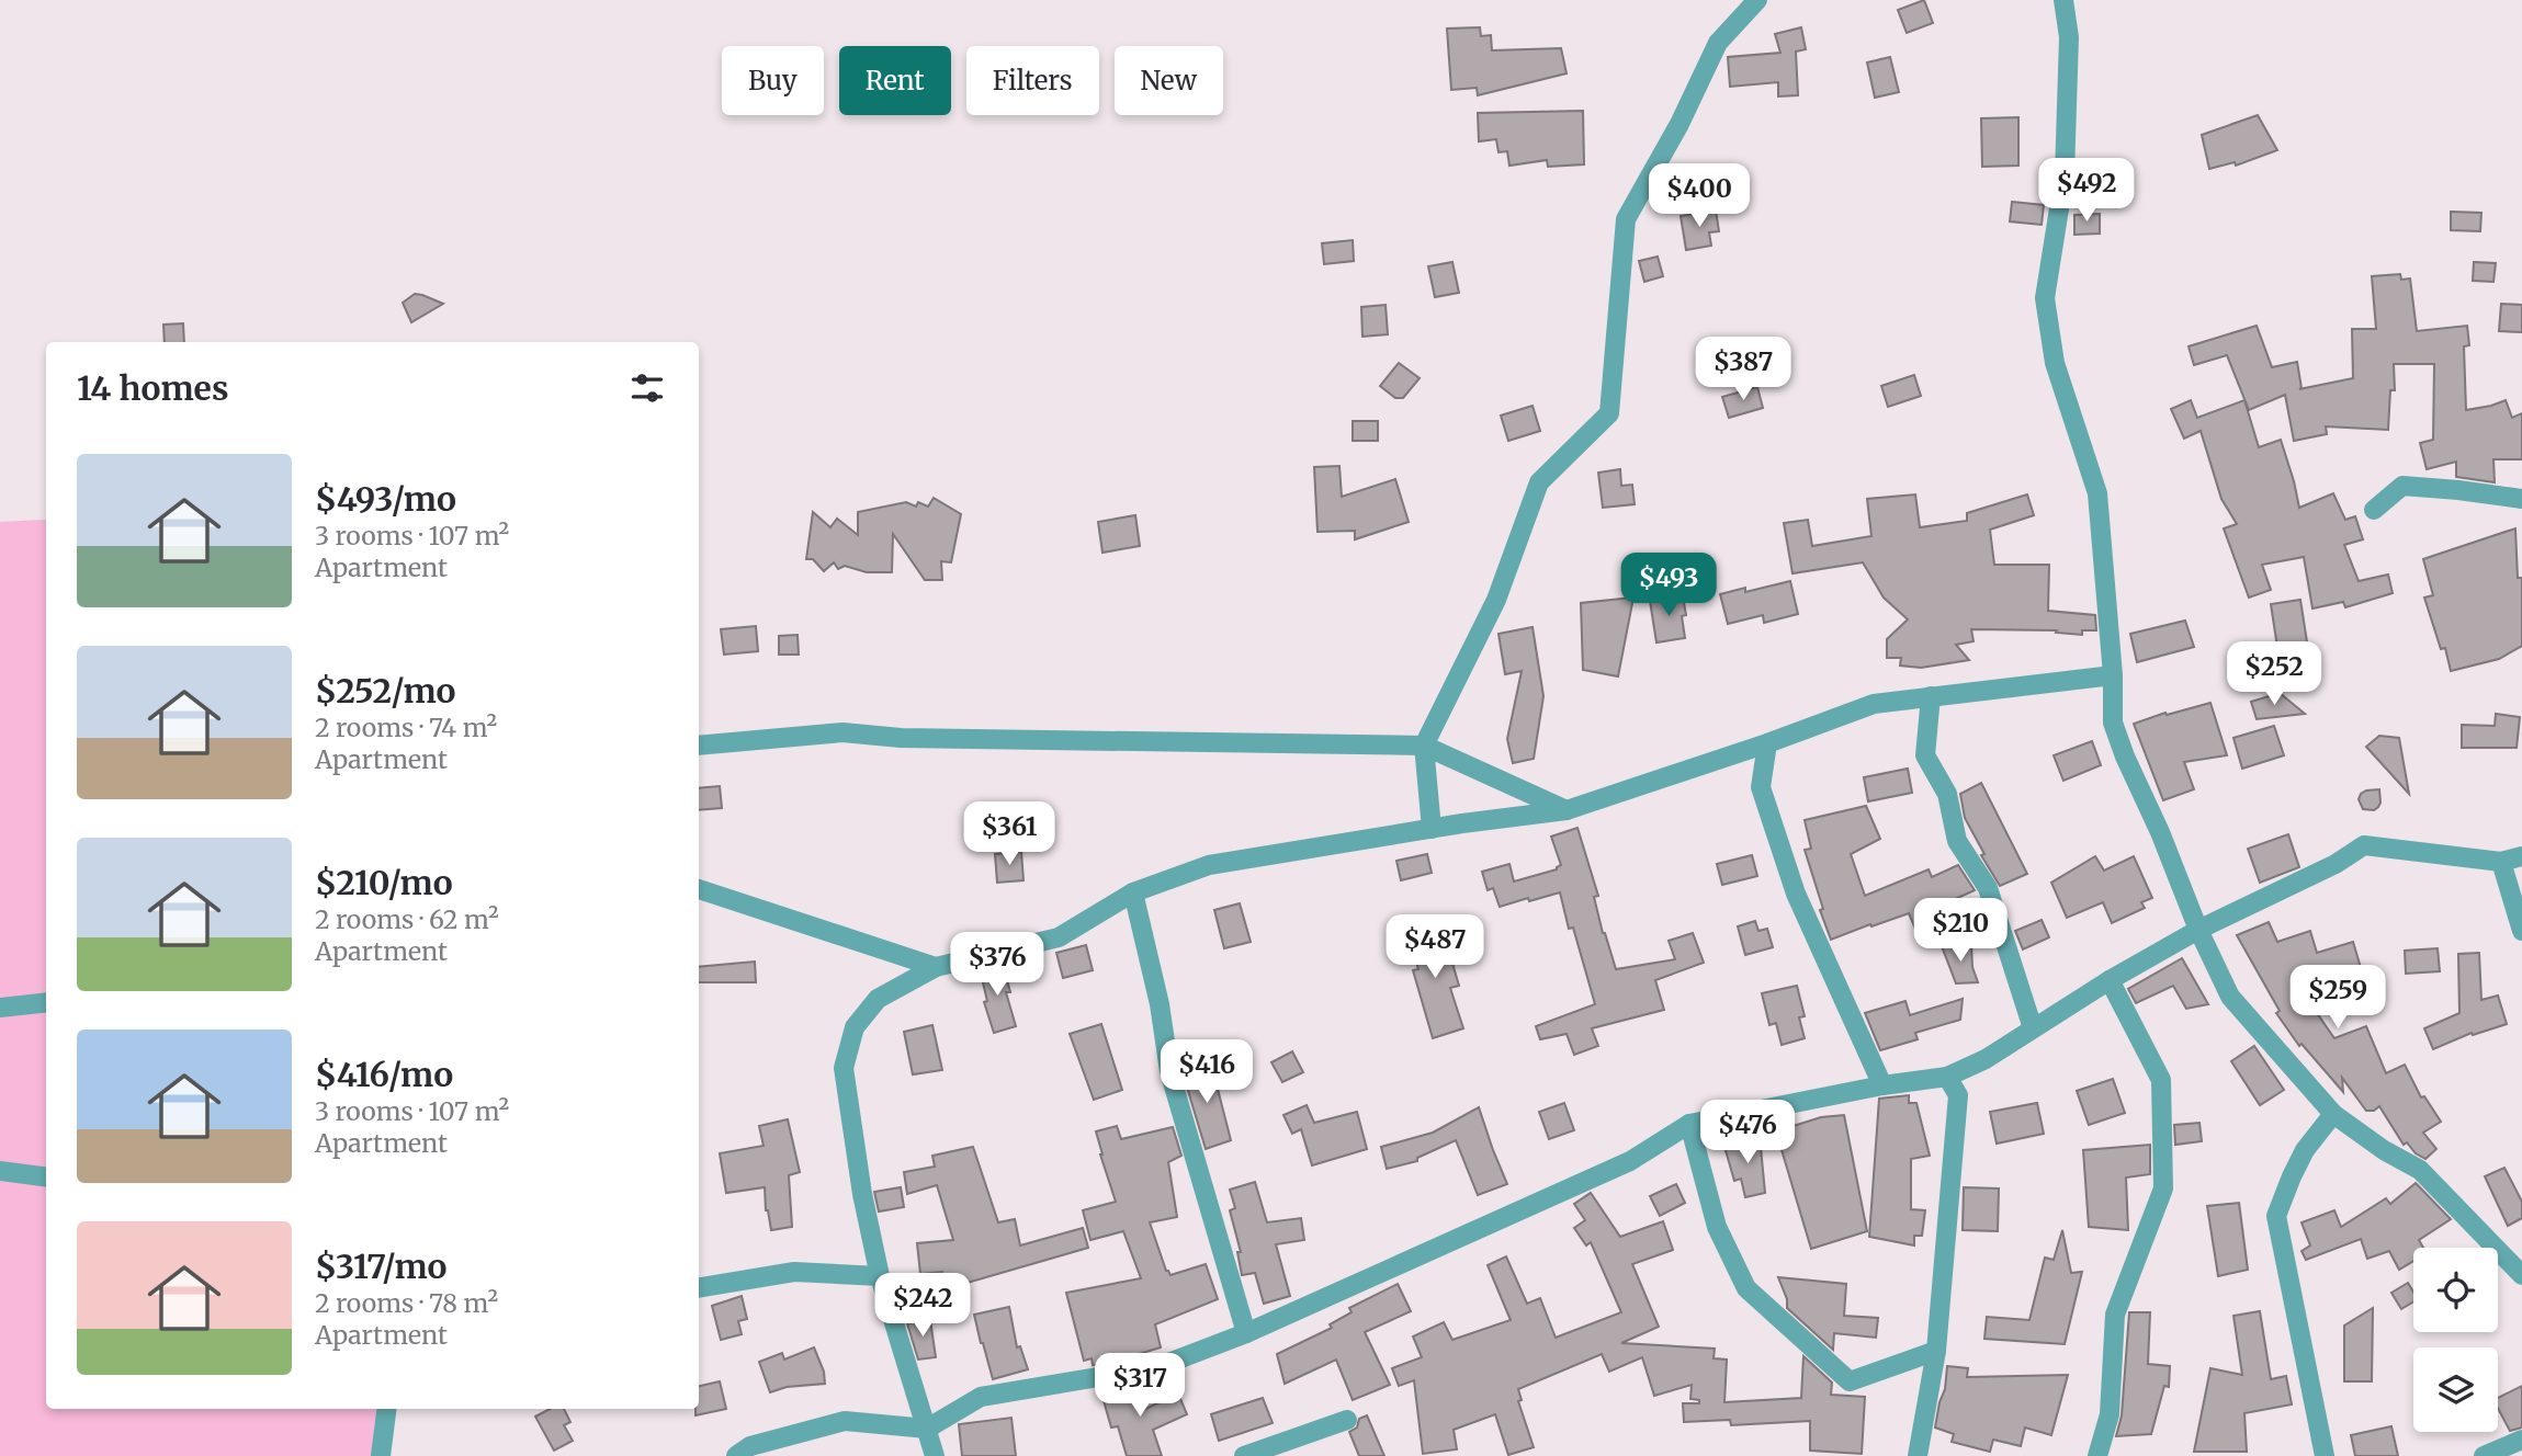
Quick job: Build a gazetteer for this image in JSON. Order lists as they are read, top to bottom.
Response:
{
  "page": {
    "chip": [
      "Buy",
      "Rent",
      "Filters",
      "New"
    ],
    "price": [
      "$492",
      "$400",
      "$387",
      "$493",
      "$252",
      "$361",
      "$210",
      "$487",
      "$376",
      "$259",
      "$416",
      "$476",
      "$242",
      "$317"
    ],
    "heading": "14 homes",
    "list": [
      {
        "name": "$493/mo",
        "note": "3 rooms · 107 m² · Apartment"
      },
      {
        "name": "$252/mo",
        "note": "2 rooms · 74 m² · Apartment"
      },
      {
        "name": "$210/mo",
        "note": "2 rooms · 62 m² · Apartment"
      },
      {
        "name": "$416/mo",
        "note": "3 rooms · 107 m² · Apartment"
      },
      {
        "name": "$317/mo",
        "note": "2 rooms · 78 m² · Apartment"
      }
    ]
  }
}
